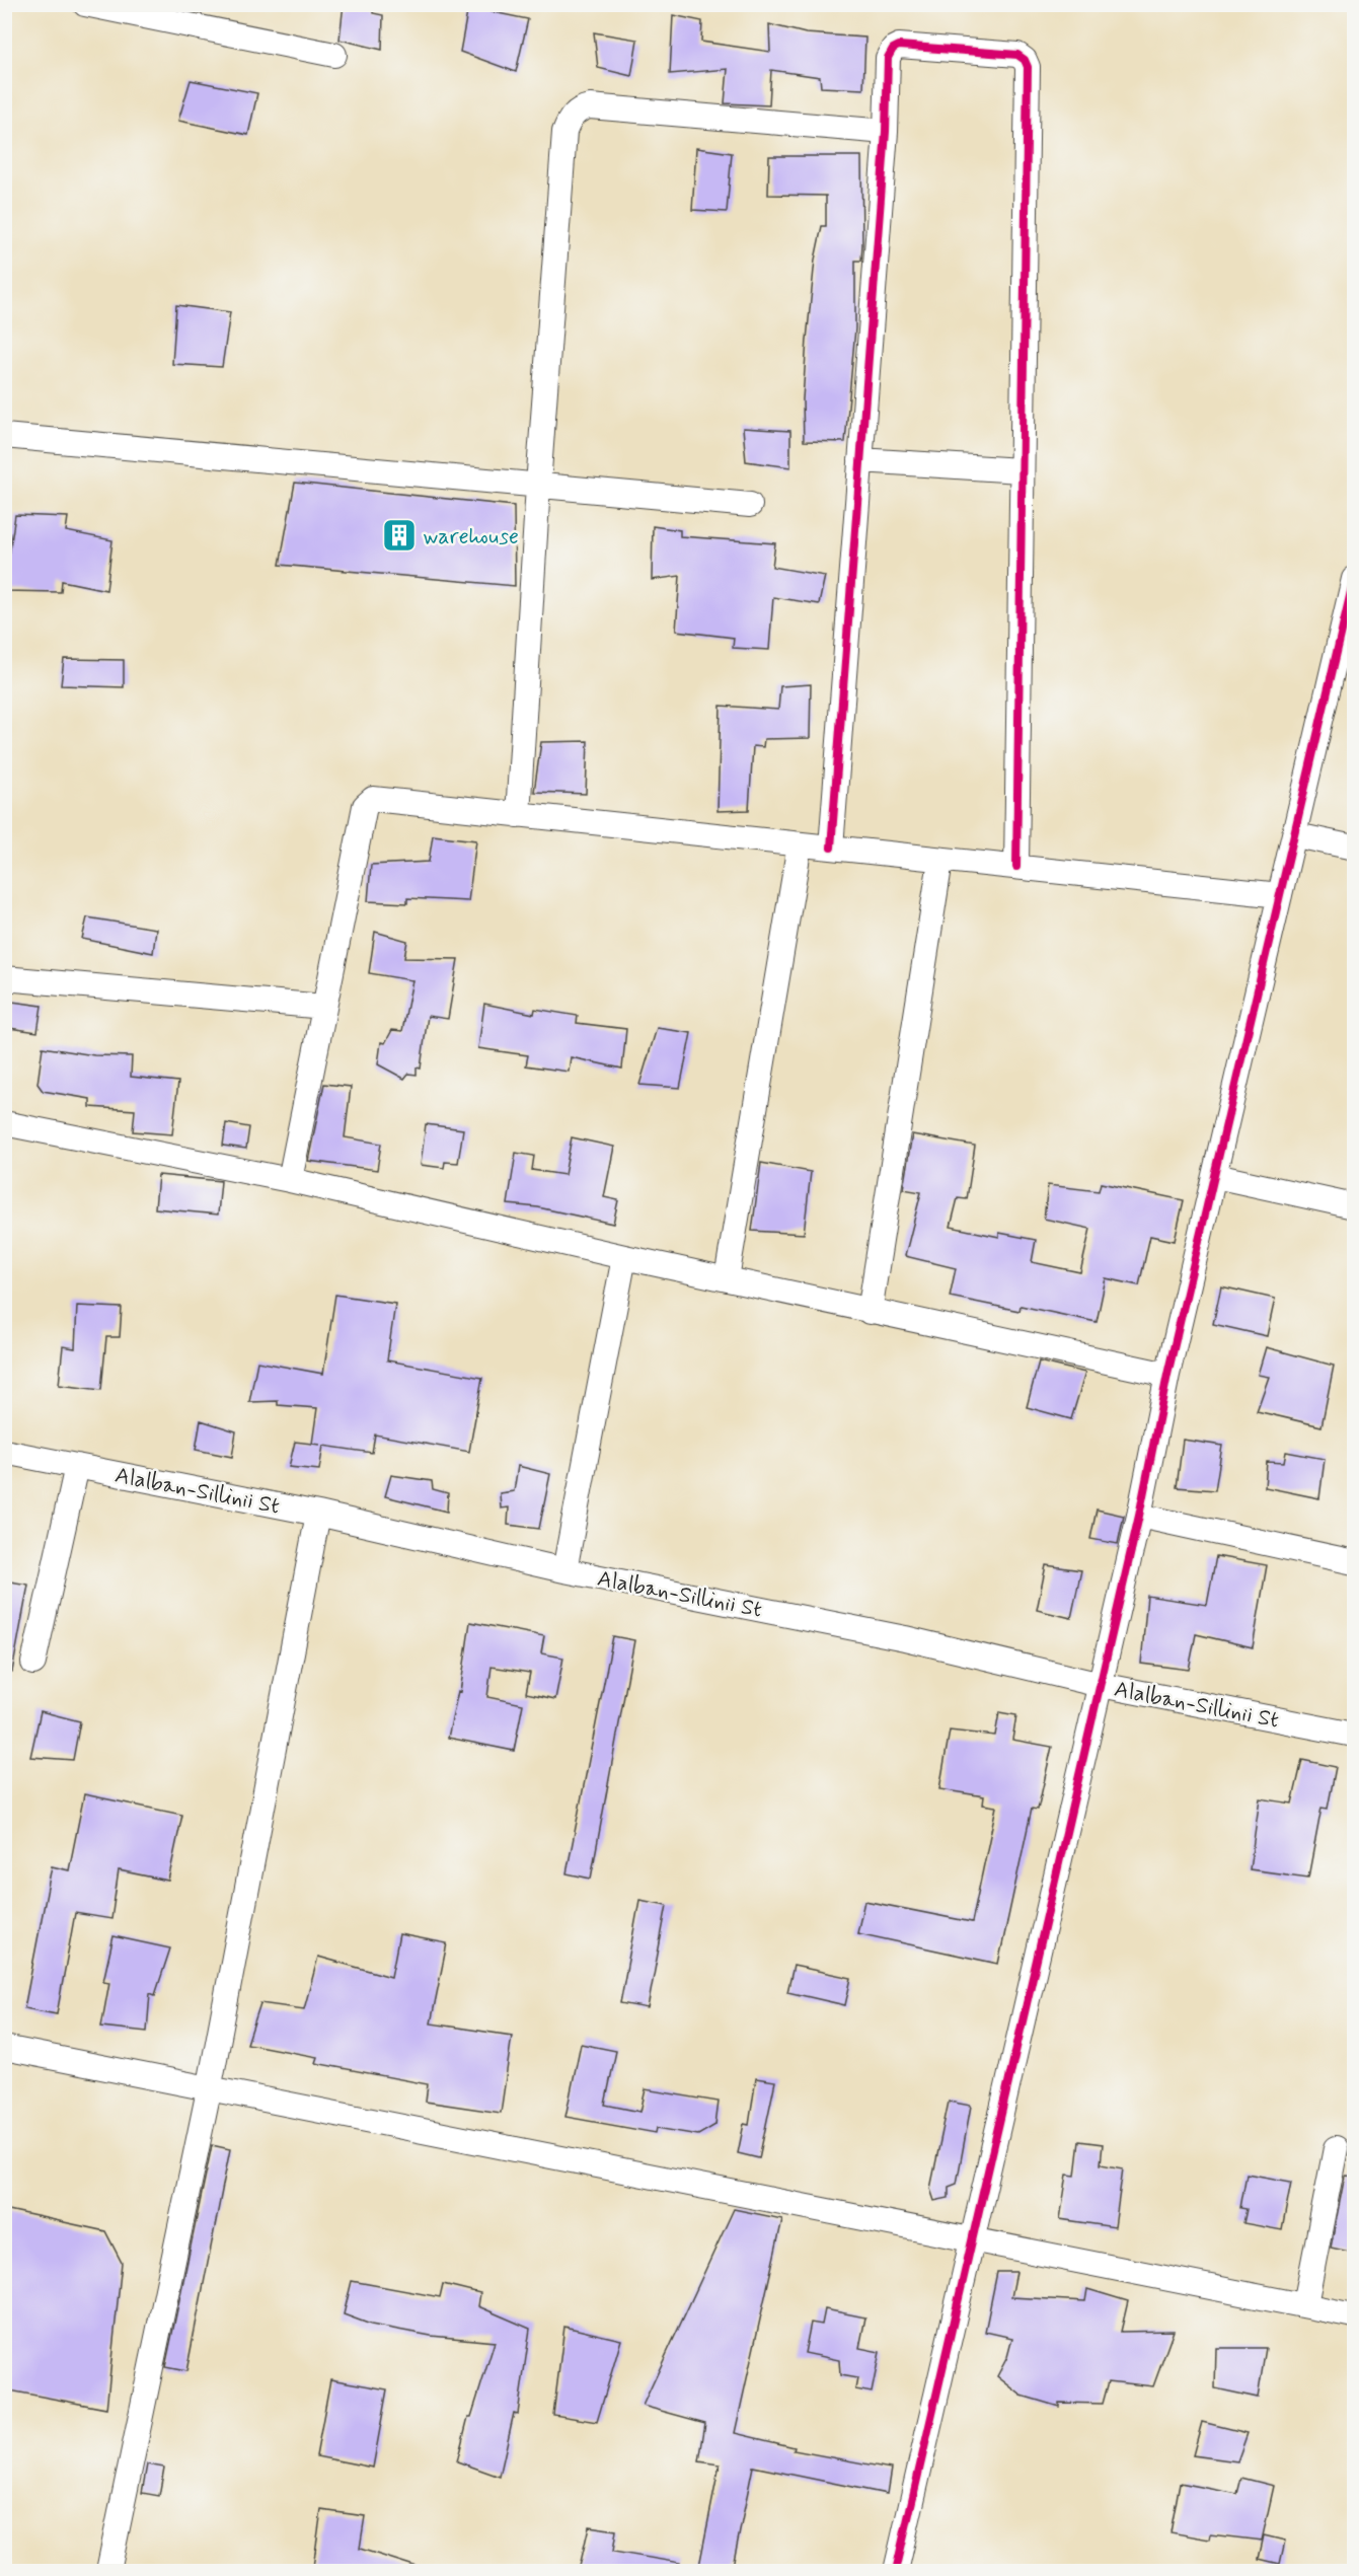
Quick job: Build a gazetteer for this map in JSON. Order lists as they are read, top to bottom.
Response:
{
  "streets": {
    "street": ["Alalban-Sillinii St"]
  },
  "places": {
    "building": ["warehouse"]
  }
}
